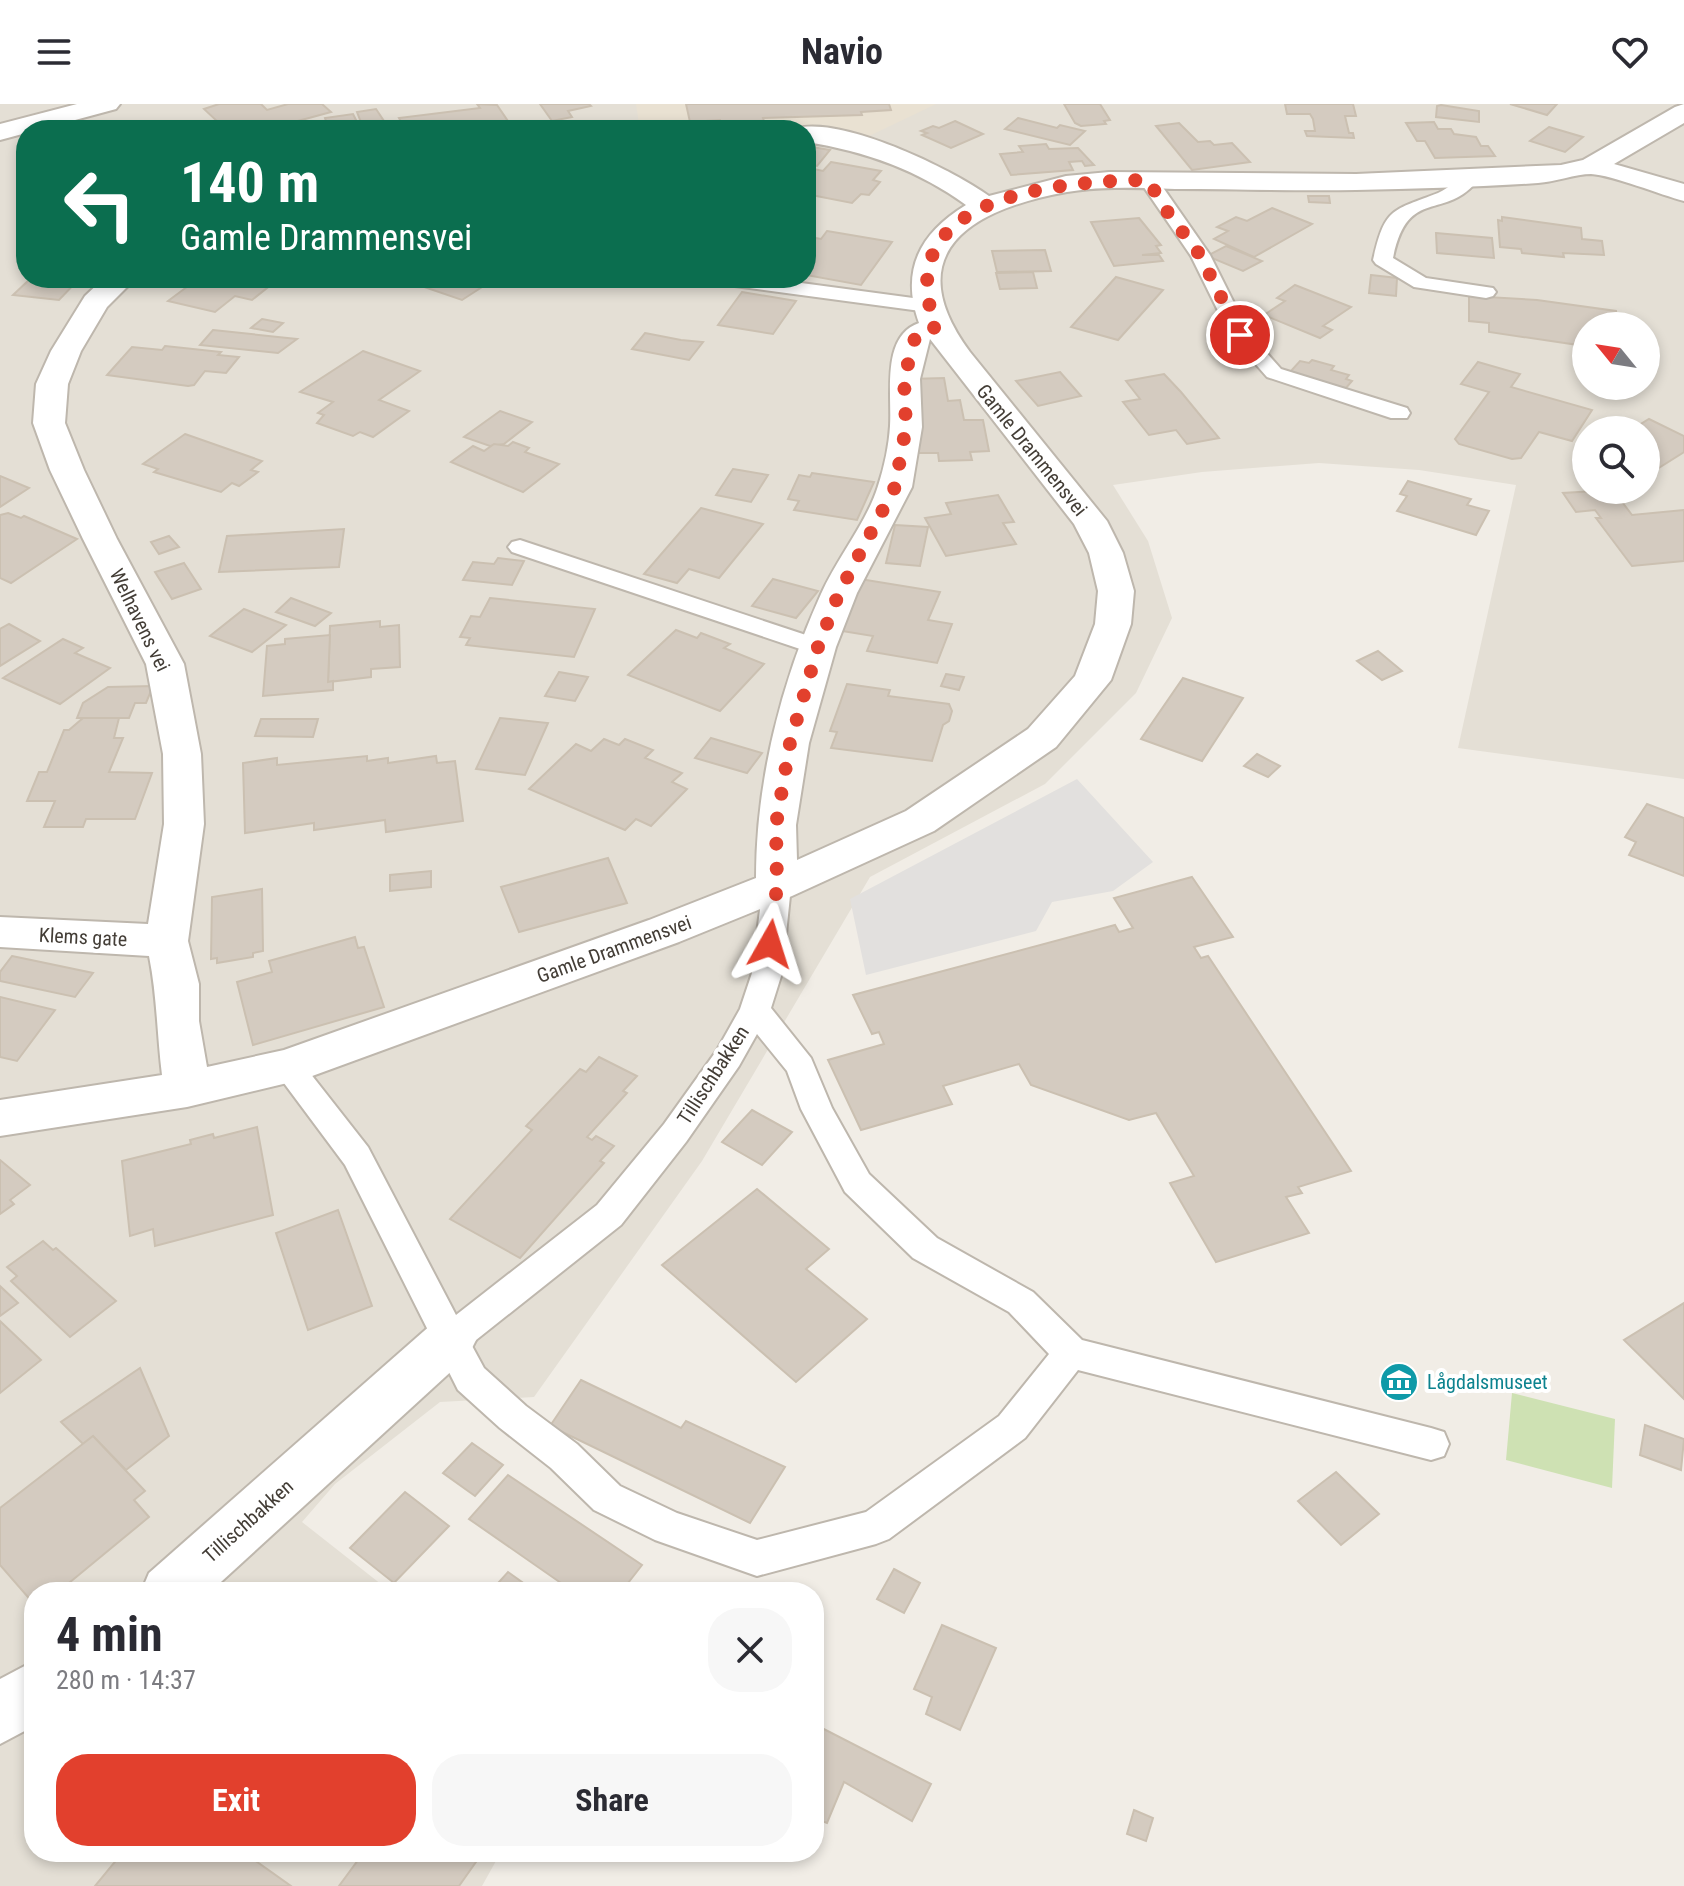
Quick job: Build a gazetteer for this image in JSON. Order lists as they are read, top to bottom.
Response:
{
  "streets": {
    "street": [
      "Gamle Drammensvei",
      "Welhavens vei",
      "Klems gate",
      "Tillischbakken"
    ]
  },
  "crossings": [
    ["Gamle Drammensvei", "Welhavens vei"],
    ["Gamle Drammensvei", "Tillischbakken"],
    ["Welhavens vei", "Klems gate"]
  ],
  "places": {
    "museum": ["Lågdalsmuseet"]
  },
  "north": "top left",
  "page": {
    "header": "Navio",
    "turn": ["140 m", "Gamle Drammensvei"],
    "heading": ["4 min", "280 m · 14:37"],
    "buttons": ["Exit", "Share"]
  }
}
